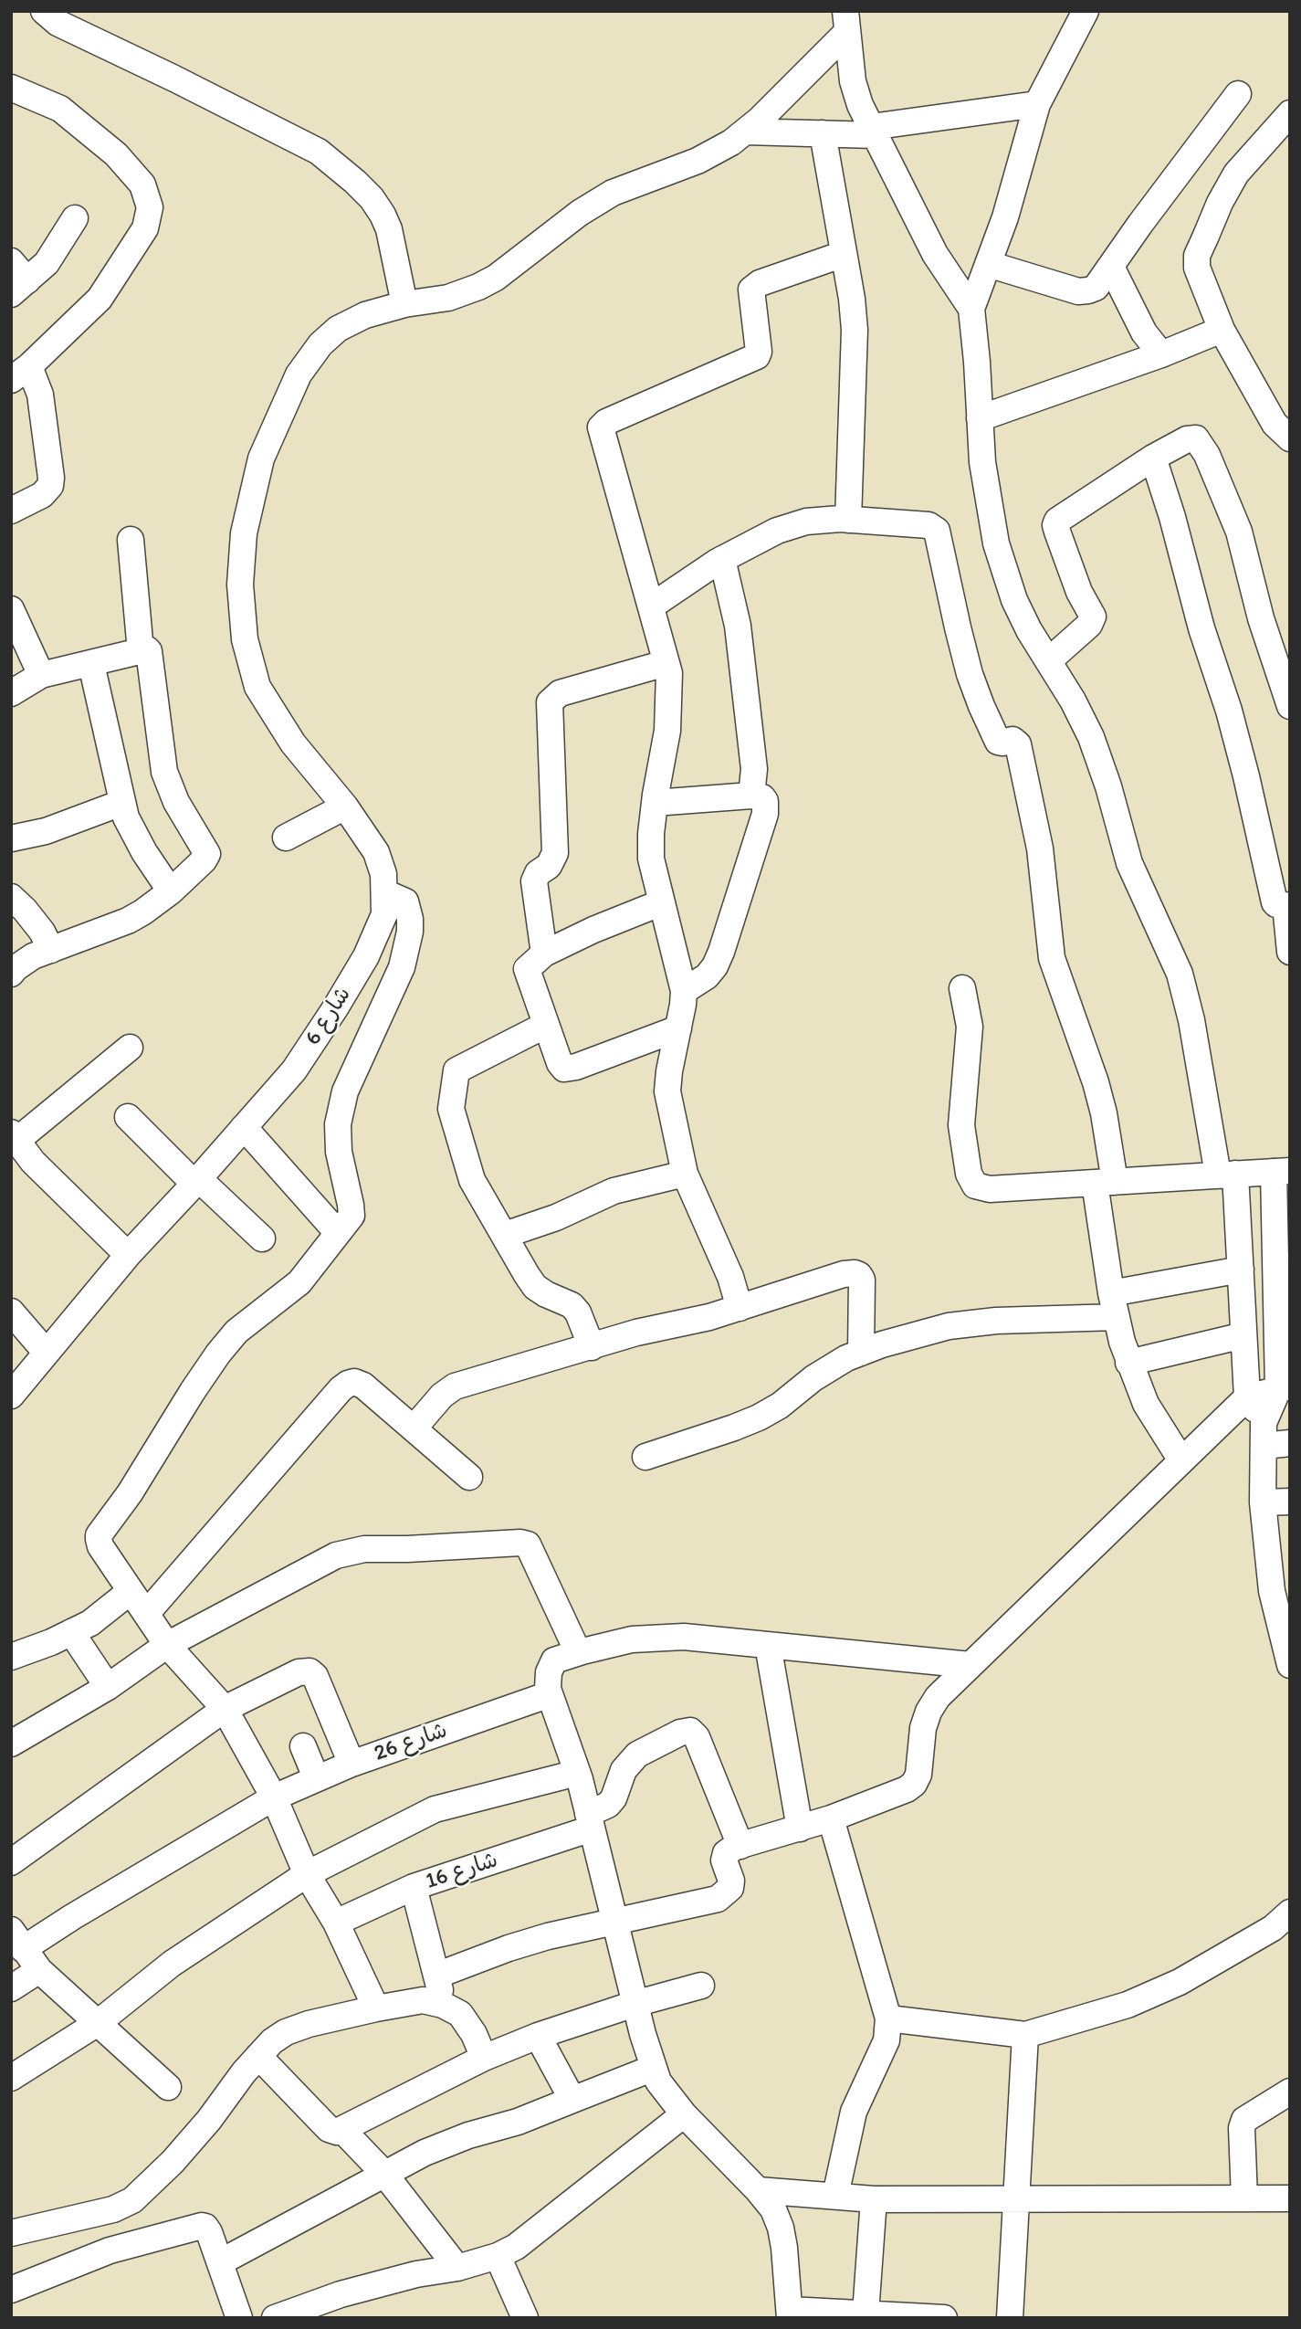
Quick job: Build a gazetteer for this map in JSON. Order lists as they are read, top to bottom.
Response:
{
  "streets": {
    "street": ["شارع 6", "شارع 26", "شارع 16"]
  }
}
